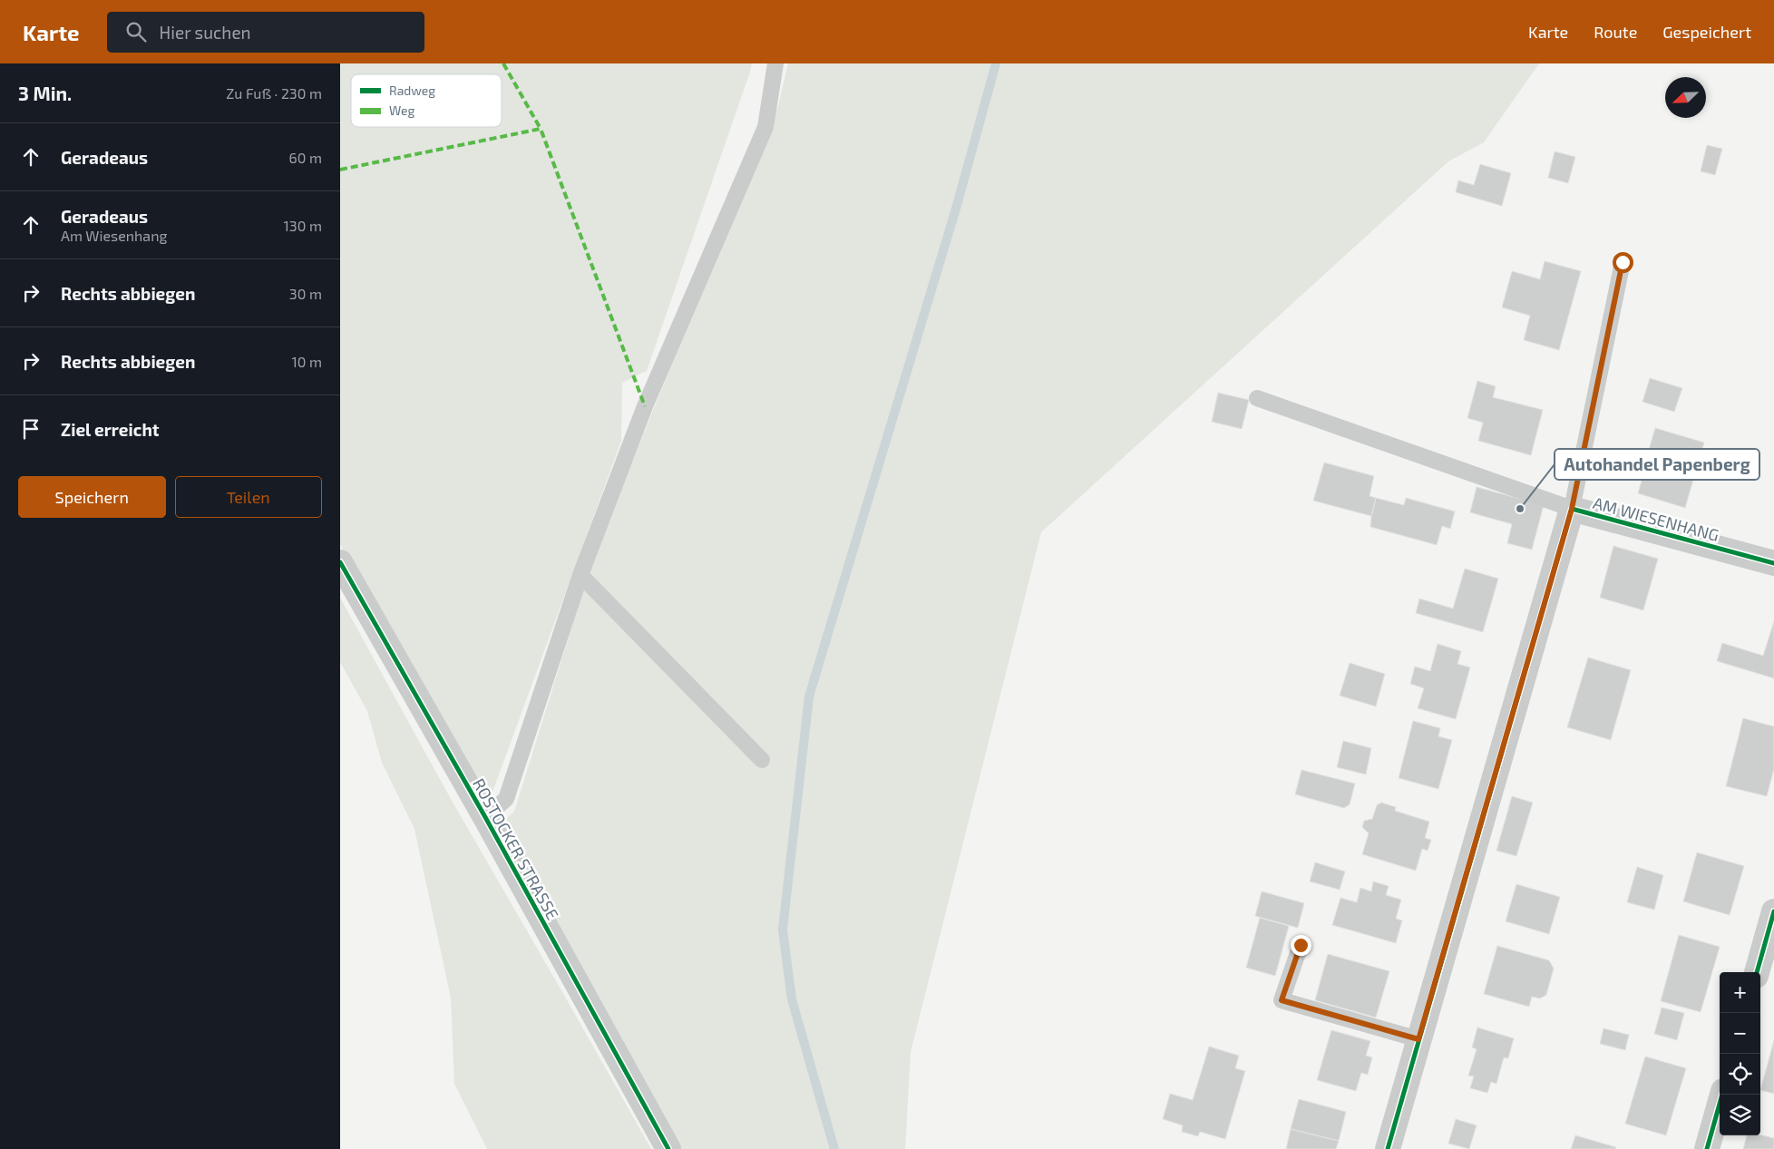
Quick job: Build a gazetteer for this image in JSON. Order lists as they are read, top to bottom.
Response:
{
  "streets": {
    "street": ["AM WIESENHANG", "ROSTOCKER STRASSE"]
  },
  "places": ["Autohandel Papenberg"],
  "legend": ["Radweg", "Weg"],
  "north": "bottom left",
  "page": {
    "header": "Karte",
    "search": "Hier suchen",
    "nav": ["Karte", "Route", "Gespeichert"],
    "heading": ["3 Min.", "Zu Fuß · 230 m"],
    "list": [
      ["Geradeaus", "60 m"],
      ["Geradeaus", "Am Wiesenhang", "130 m"],
      ["Rechts abbiegen", "30 m"],
      ["Rechts abbiegen", "10 m"],
      "Ziel erreicht"
    ],
    "buttons": ["Speichern", "Teilen"],
    "map_buttons": ["+", "−"]
  }
}
